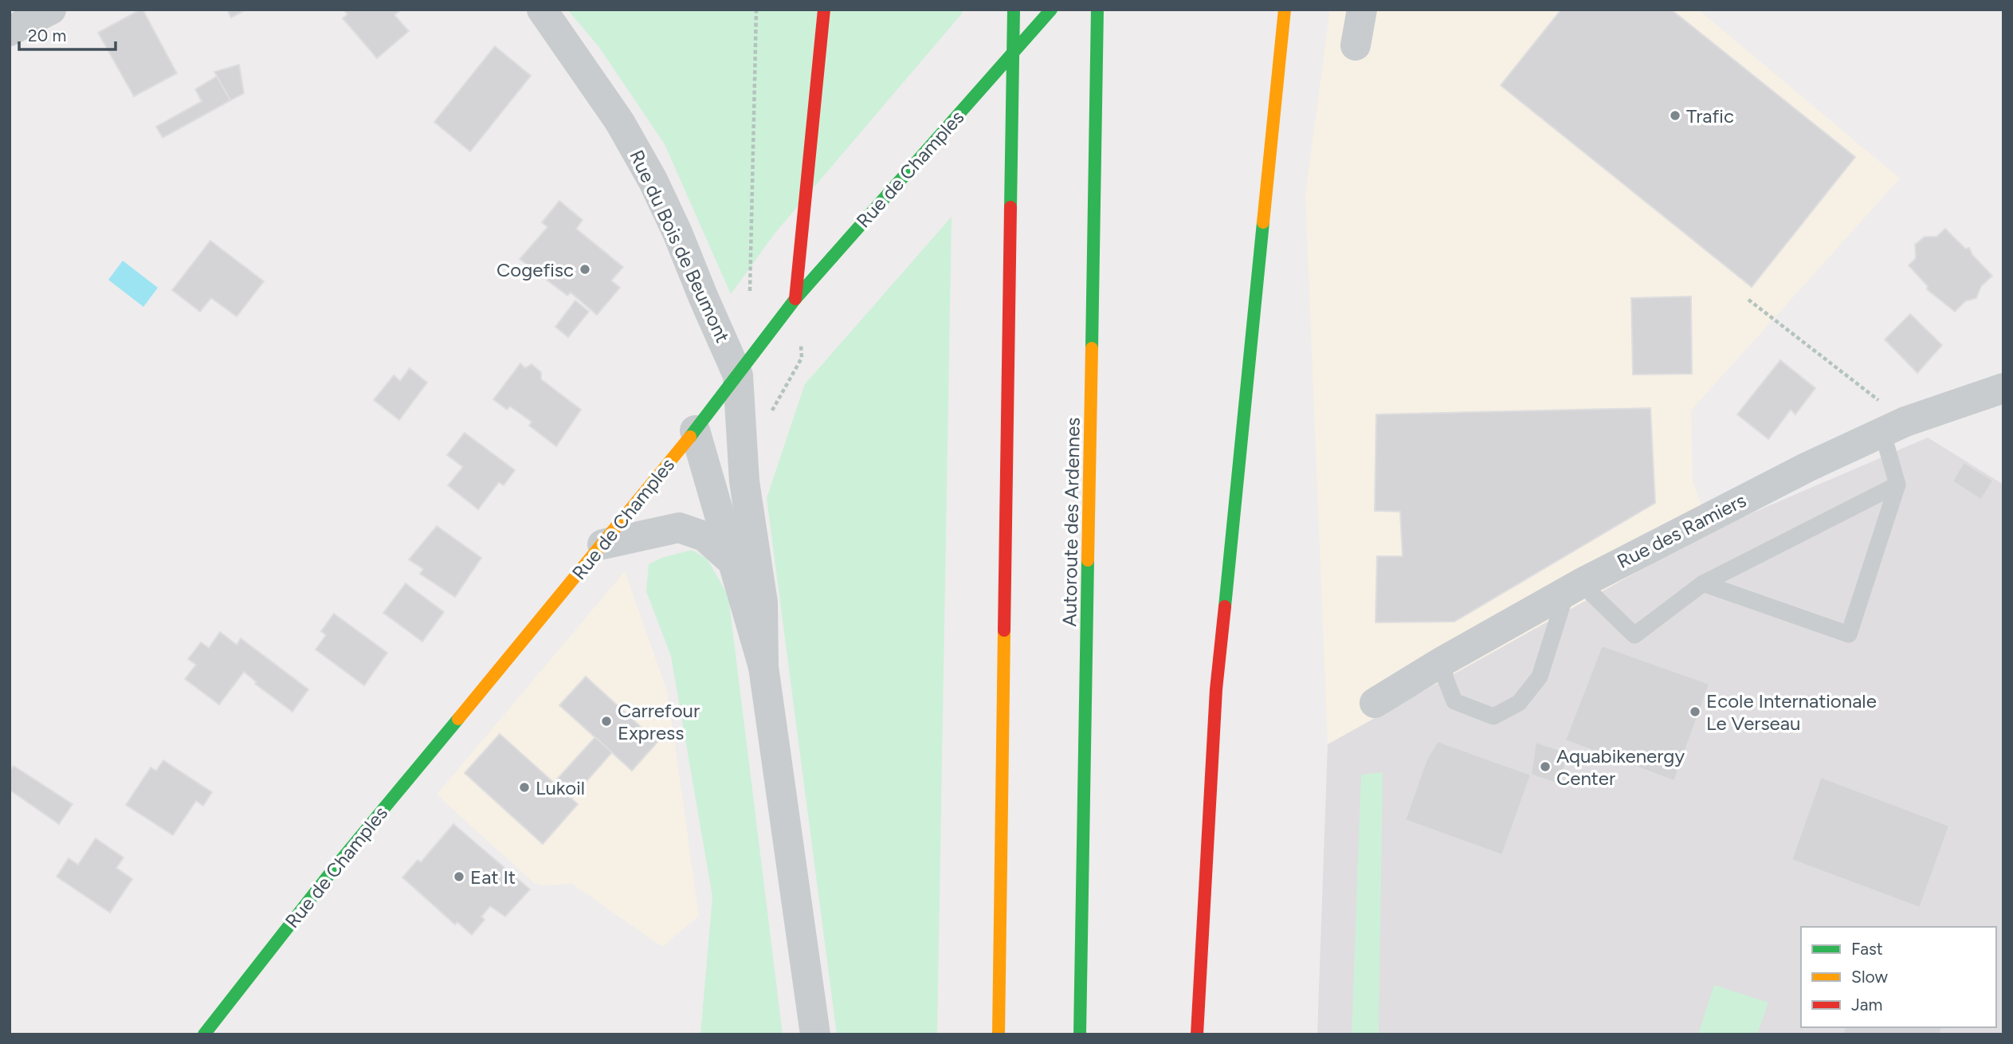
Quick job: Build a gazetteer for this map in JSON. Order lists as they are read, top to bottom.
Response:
{
  "streets": {
    "main road": ["Rue de Champles", "Autoroute des Ardennes"],
    "street": ["Rue du Bois de Beumont", "Rue des Ramiers"]
  },
  "crossings": [
    ["Rue de Champles", "Rue du Bois de Beumont"]
  ],
  "places": [
    "Trafic",
    "Cogefisc",
    "Ecole Internationale Le Verseau",
    "Carrefour Express",
    "Aquabikenergy Center",
    "Lukoil",
    "Eat It"
  ],
  "legend": ["Fast", "Slow", "Jam"],
  "scale_bar": "20 m"
}
